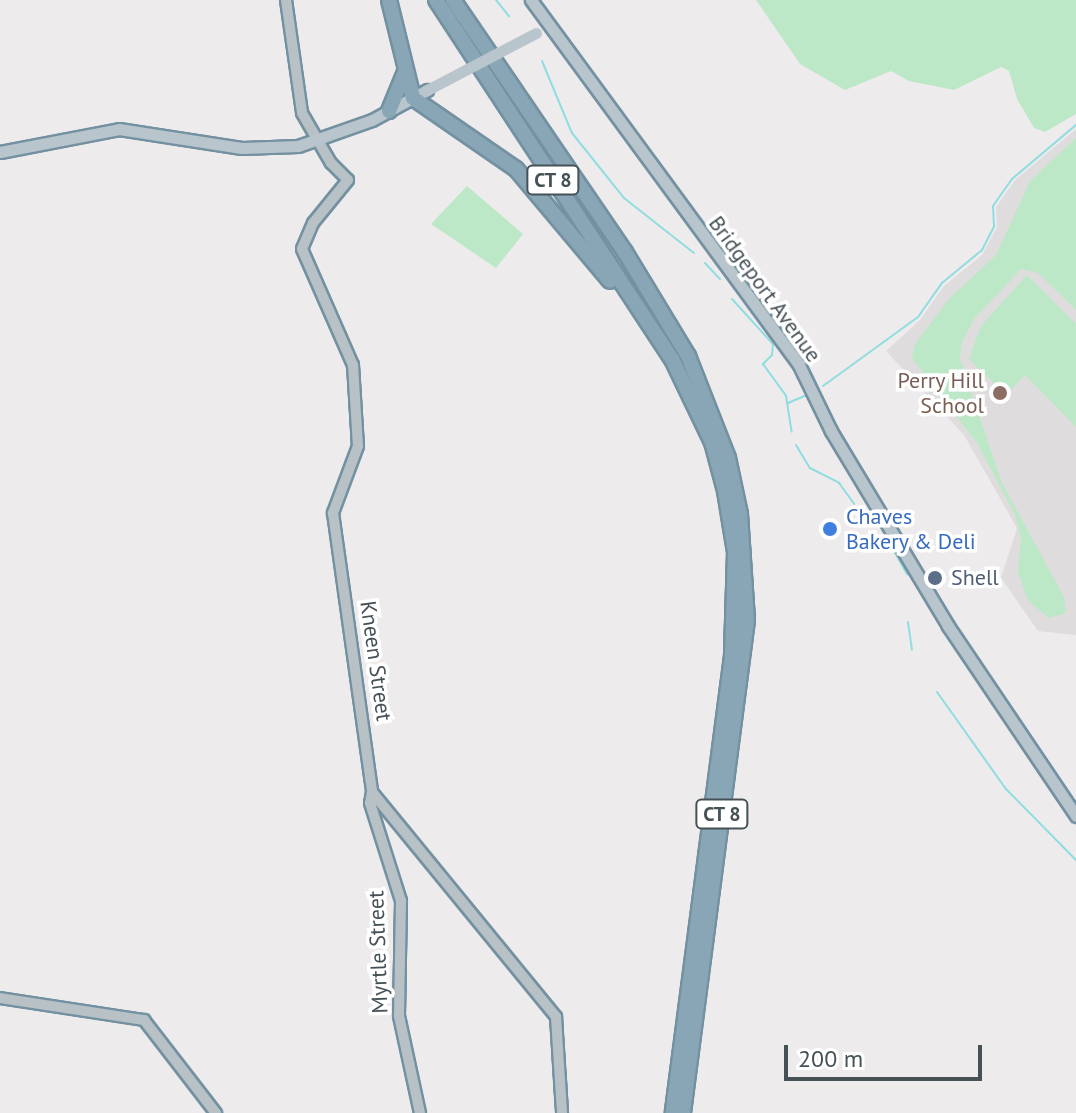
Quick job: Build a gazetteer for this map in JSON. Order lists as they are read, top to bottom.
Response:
{
  "streets": {
    "highway": ["CT 8"],
    "main road": ["Bridgeport Avenue"],
    "street": ["Kneen Street", "Myrtle Street"]
  },
  "crossings": [
    ["Kneen Street", "Myrtle Street"]
  ],
  "places": ["Perry Hill School", "Chaves Bakery & Deli", "Shell"],
  "scale_bar": "200 m"
}
